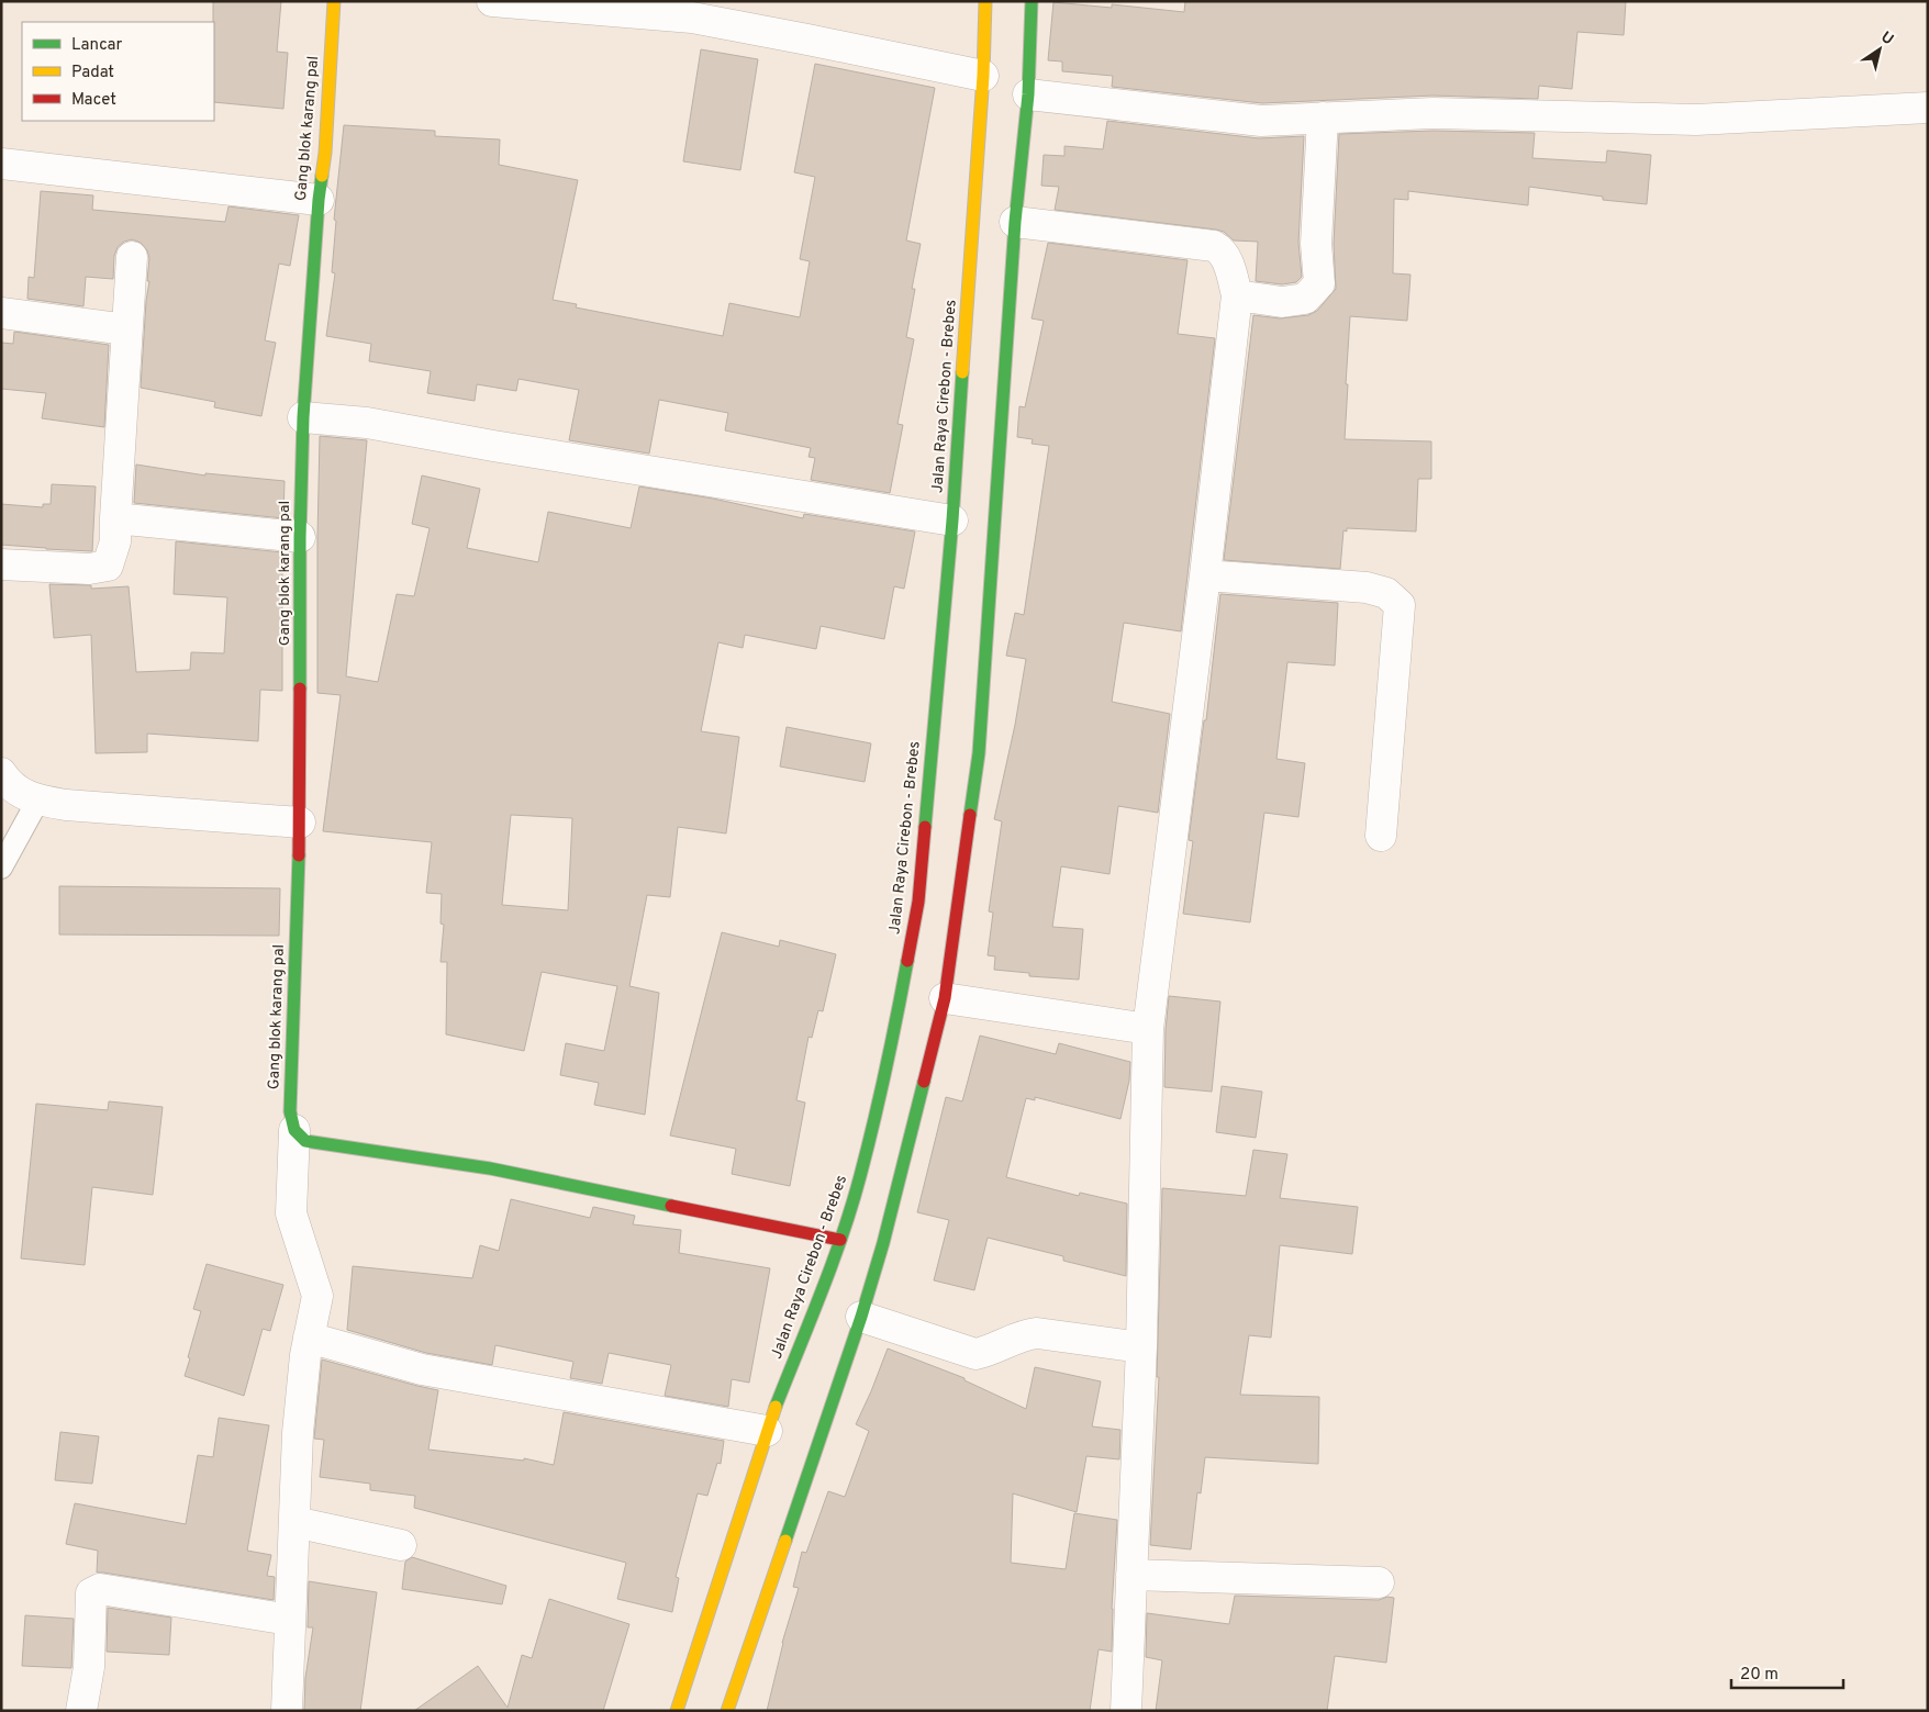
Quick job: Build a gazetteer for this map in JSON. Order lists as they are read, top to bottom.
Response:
{
  "streets": {
    "main road": ["Gang blok karang pal", "Jalan Raya Cirebon - Brebes"]
  },
  "legend": ["Lancar", "Padat", "Macet"],
  "scale_bar": "20 m",
  "north": "top right"
}
